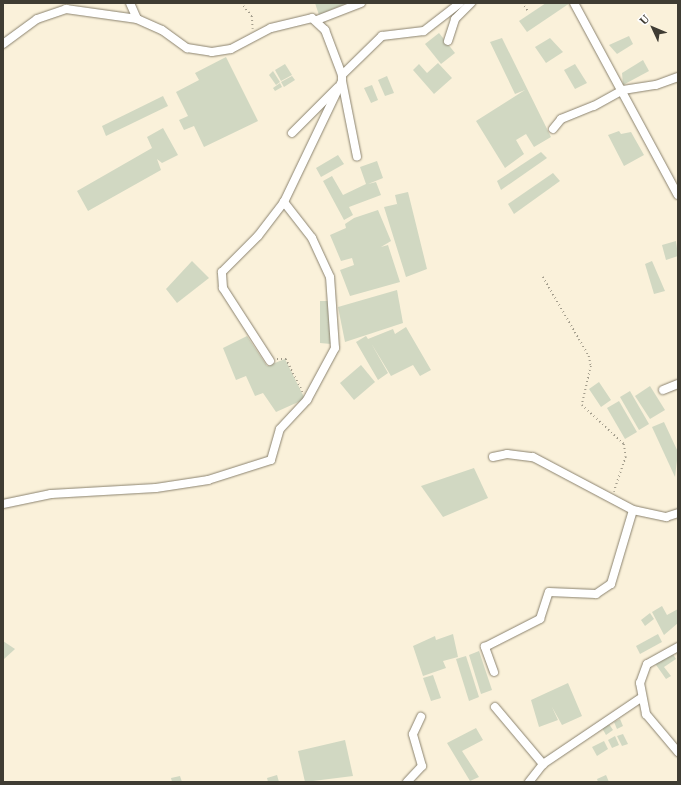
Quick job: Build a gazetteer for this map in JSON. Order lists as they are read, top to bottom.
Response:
{
  "north": "top left"
}
